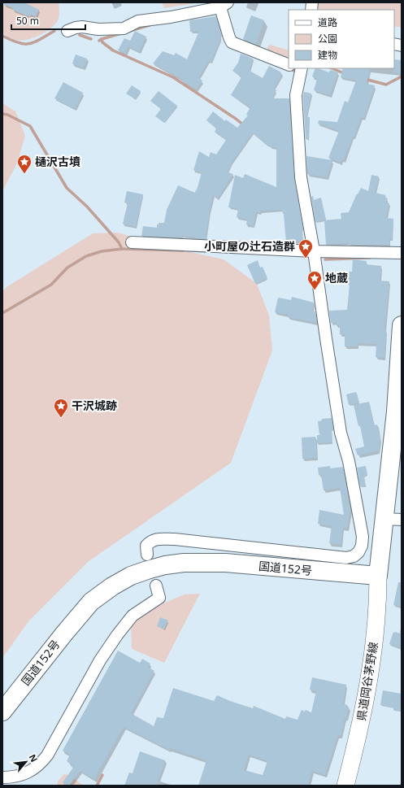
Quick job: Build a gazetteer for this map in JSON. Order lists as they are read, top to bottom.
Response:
{
  "streets": {
    "highway": ["国道152号"],
    "main road": ["県道岡谷茅野線"]
  },
  "crossings": [
    ["国道152号", "県道岡谷茅野線"]
  ],
  "places": {
    "place": [
      "樋沢古墳",
      "小町屋の辻石造群",
      "地蔵",
      "干沢城跡"
    ]
  },
  "legend": ["道路", "公園", "建物"],
  "scale_bar": "50 m",
  "north": "top right"
}
